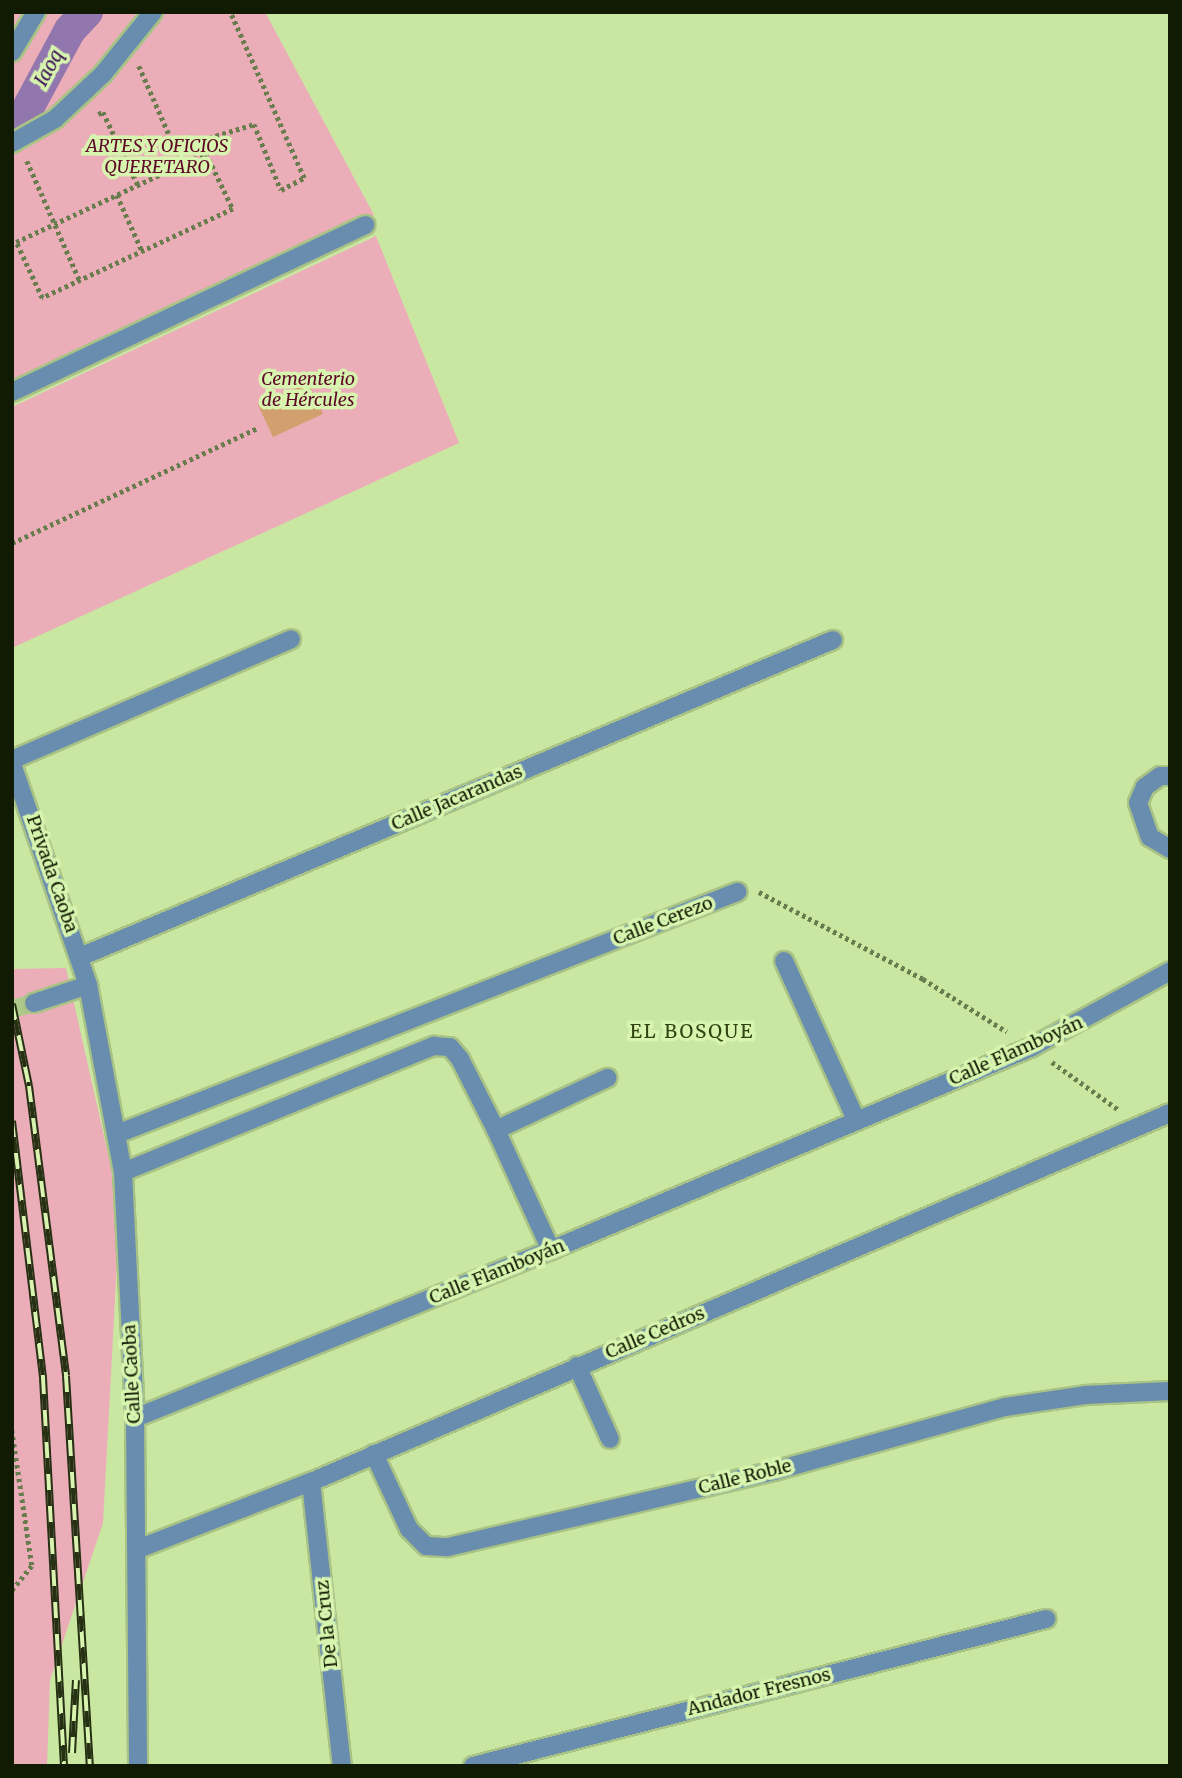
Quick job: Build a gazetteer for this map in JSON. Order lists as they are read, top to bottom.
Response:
{
  "streets": {
    "street": [
      "Calle Jacarandas",
      "Privada Caoba",
      "Calle Cerezo",
      "Calle Flamboyán",
      "Calle Cedros",
      "Calle Caoba",
      "Calle Roble",
      "De la Cruz",
      "Andador Fresnos"
    ]
  },
  "crossings": [
    ["Calle Jacarandas", "Privada Caoba"],
    ["Privada Caoba", "Calle Caoba"],
    ["Calle Cerezo", "Calle Caoba"],
    ["Calle Flamboyán", "Calle Caoba"],
    ["Calle Cedros", "Calle Caoba"],
    ["Calle Cedros", "Calle Roble"],
    ["Calle Cedros", "De la Cruz"]
  ],
  "districts": ["EL BOSQUE"],
  "water": ["Iaoq"],
  "parks": ["ARTES Y OFICIOS QUERETARO", "Cementerio de Hércules"]
}
